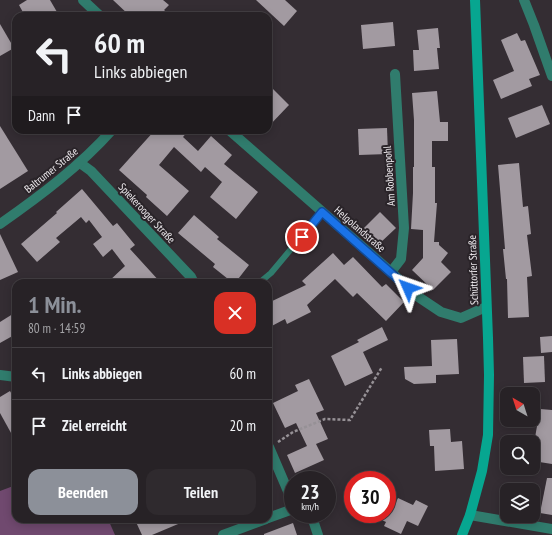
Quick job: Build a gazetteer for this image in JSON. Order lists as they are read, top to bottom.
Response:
{
  "streets": {
    "main road": ["Schüttorfer Straße"],
    "street": [
      "Baltrumer Straße",
      "Am Robbenpohl",
      "Spiekerooger Straße",
      "Helgolandstraße"
    ]
  },
  "crossings": [
    ["Baltrumer Straße", "Spiekerooger Straße"],
    ["Am Robbenpohl", "Helgolandstraße"],
    ["Helgolandstraße", "Schüttorfer Straße"]
  ],
  "north": "top left",
  "page": {
    "turn": ["60 m", "Links abbiegen"],
    "then": "Dann",
    "heading": ["1 Min.", "80 m · 14:59"],
    "list": [
      {
        "name": "Links abbiegen",
        "value": "60 m"
      },
      {
        "name": "Ziel erreicht",
        "value": "20 m"
      }
    ],
    "buttons": ["Beenden", "Teilen"],
    "speed": "23 km/h",
    "limit": "30"
  }
}
